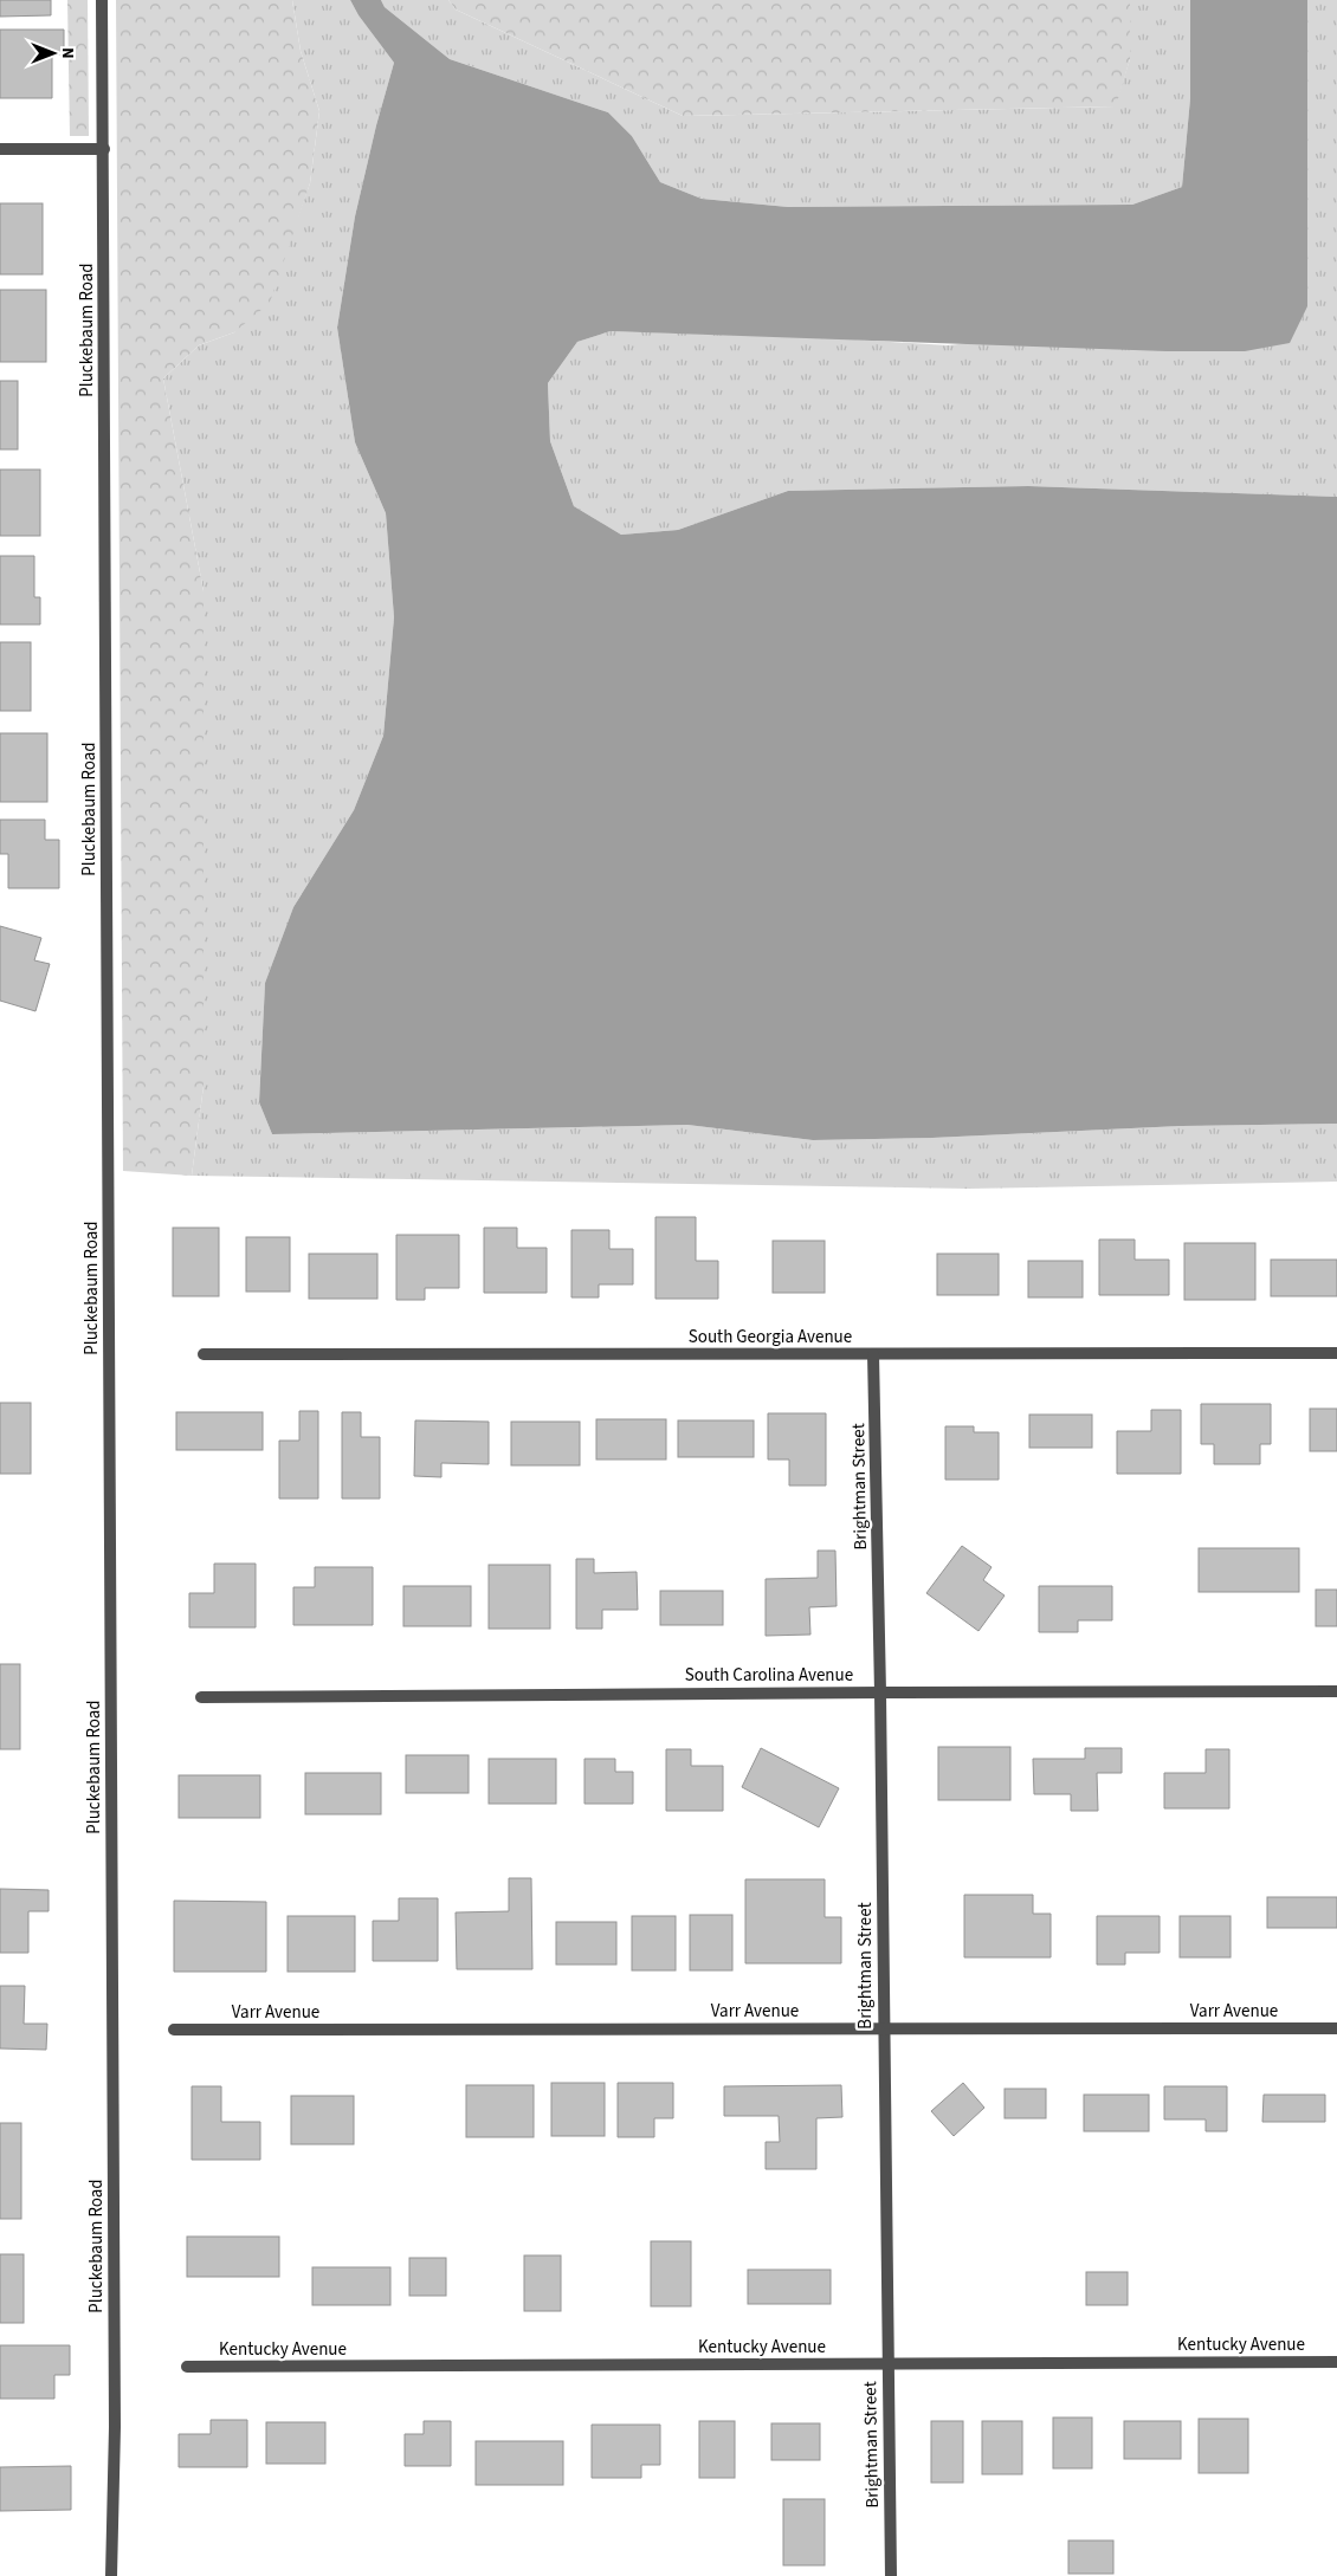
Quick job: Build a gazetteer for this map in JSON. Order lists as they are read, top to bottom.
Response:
{
  "streets": {
    "street": [
      "Pluckebaum Road",
      "South Georgia Avenue",
      "Brightman Street",
      "South Carolina Avenue",
      "Varr Avenue",
      "Kentucky Avenue"
    ]
  },
  "crossings": [
    ["South Georgia Avenue", "Brightman Street"],
    ["Brightman Street", "South Carolina Avenue"],
    ["Brightman Street", "Varr Avenue"],
    ["Brightman Street", "Kentucky Avenue"]
  ],
  "north": "right"
}
